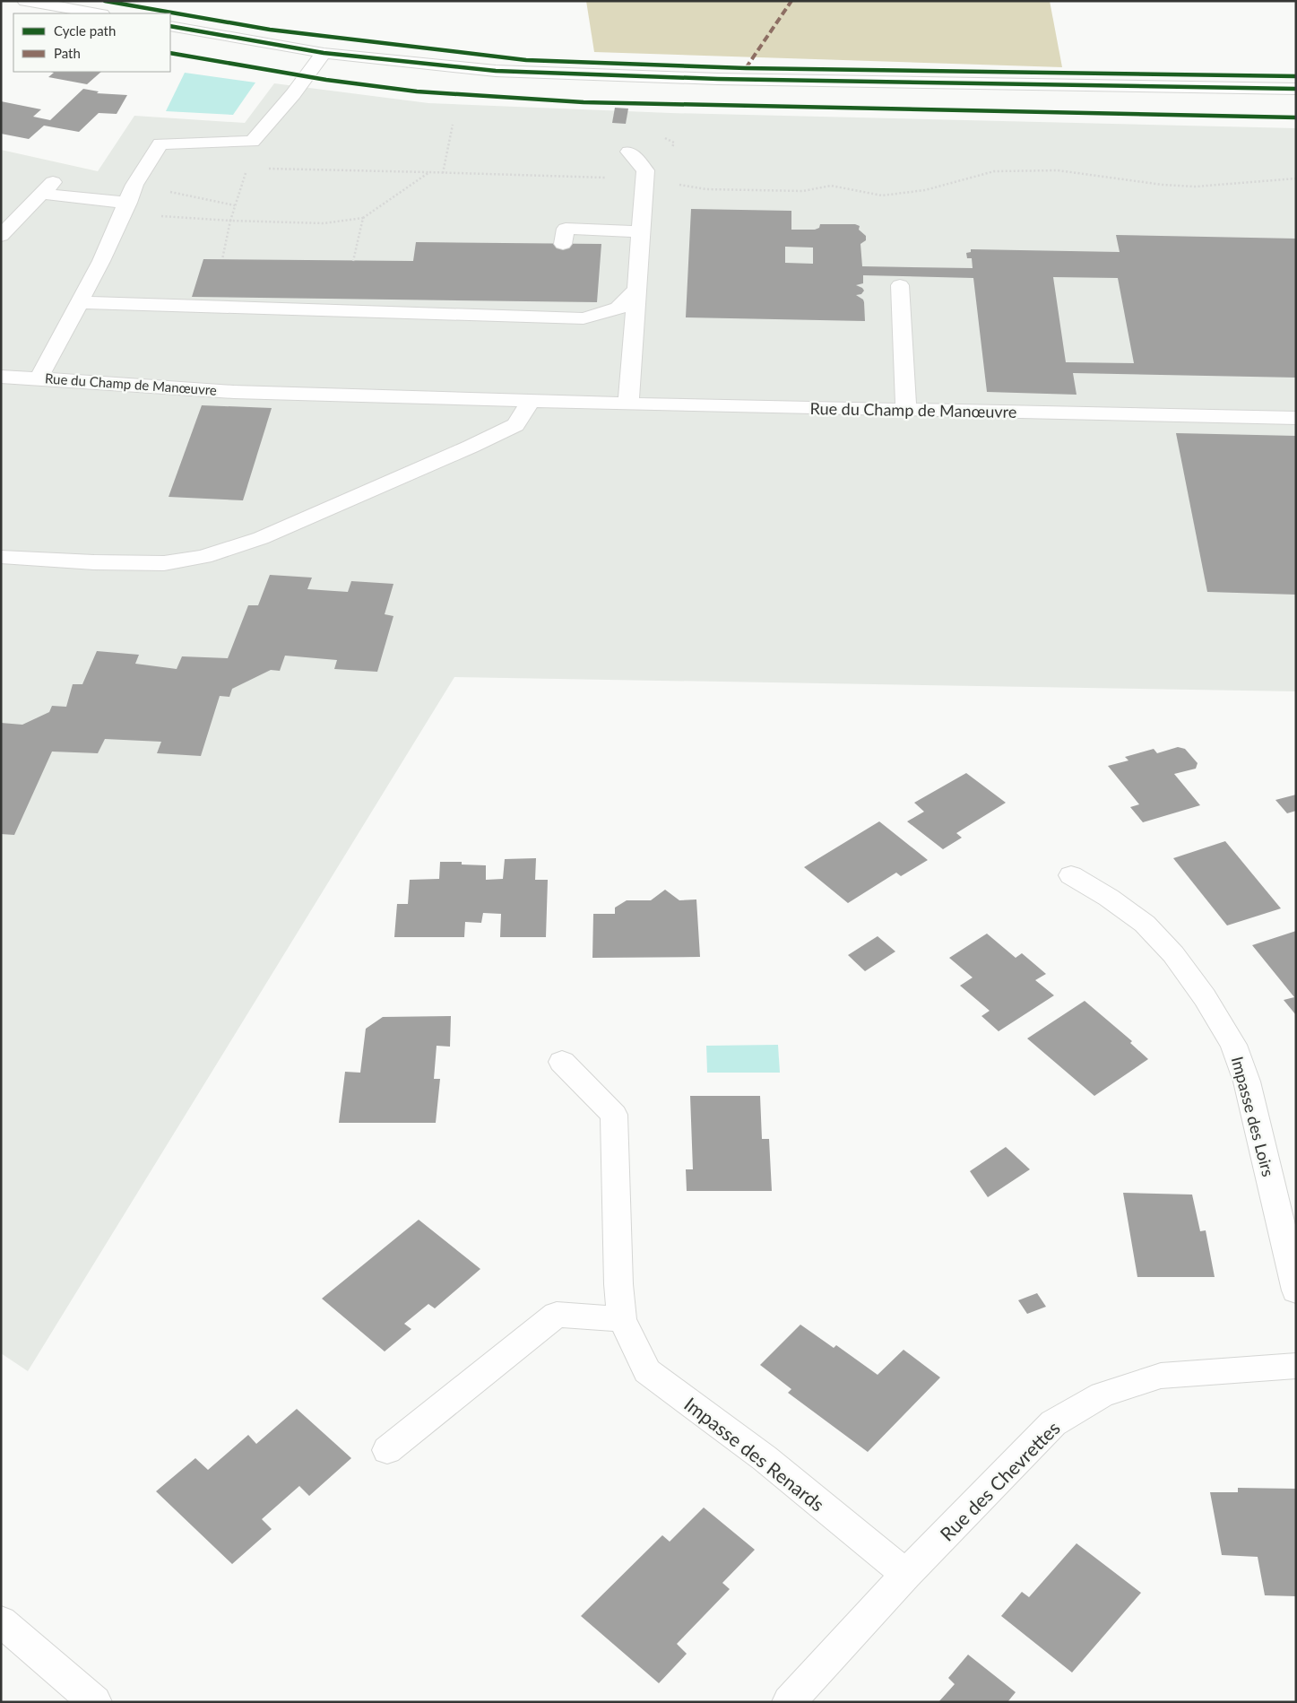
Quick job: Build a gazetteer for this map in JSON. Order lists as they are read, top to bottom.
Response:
{
  "streets": {
    "street": [
      "Rue du Champ de Manœuvre",
      "Impasse des Loirs",
      "Impasse des Renards",
      "Rue des Chevrettes"
    ]
  },
  "crossings": [
    ["Impasse des Renards", "Rue des Chevrettes"]
  ],
  "legend": ["Cycle path", "Path"]
}
